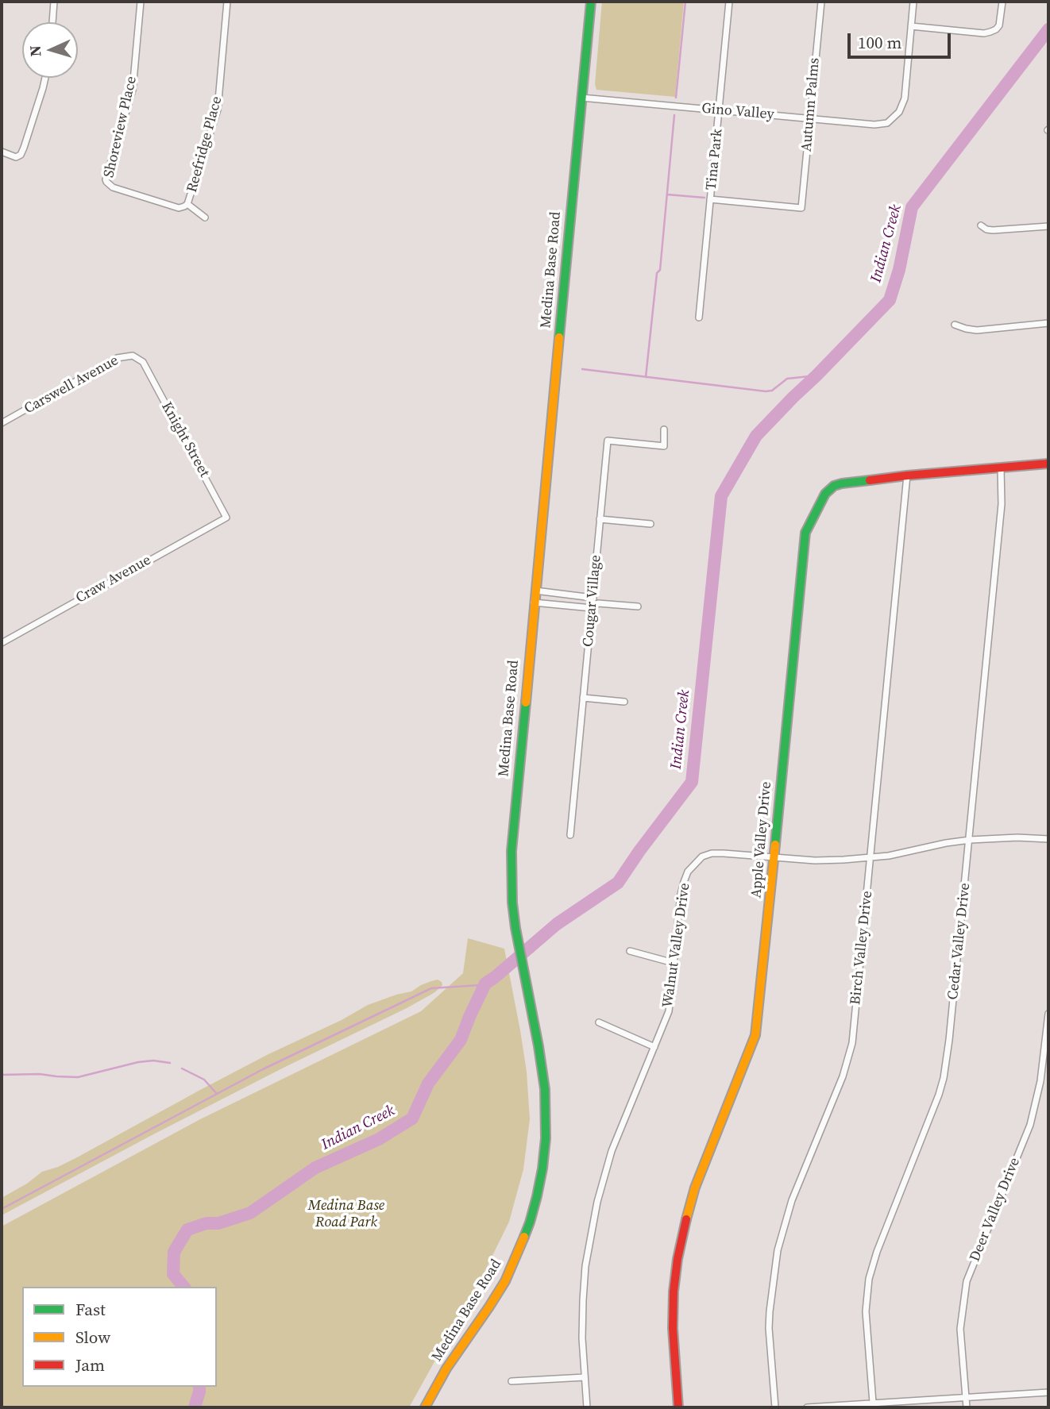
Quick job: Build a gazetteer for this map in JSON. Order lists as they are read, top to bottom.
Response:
{
  "streets": {
    "street": [
      "Autumn Palms",
      "Gino Valley",
      "Shoreview Place",
      "Reefridge Place",
      "Tina Park",
      "Medina Base Road",
      "Carswell Avenue",
      "Knight Street",
      "Craw Avenue",
      "Cougar Village",
      "Apple Valley Drive",
      "Cedar Valley Drive",
      "Walnut Valley Drive",
      "Birch Valley Drive",
      "Deer Valley Drive"
    ]
  },
  "crossings": [
    ["Autumn Palms", "Gino Valley"],
    ["Autumn Palms", "Tina Park"],
    ["Gino Valley", "Tina Park"],
    ["Gino Valley", "Medina Base Road"],
    ["Shoreview Place", "Reefridge Place"],
    ["Carswell Avenue", "Knight Street"],
    ["Knight Street", "Craw Avenue"],
    ["Apple Valley Drive", "Cedar Valley Drive"],
    ["Apple Valley Drive", "Walnut Valley Drive"],
    ["Apple Valley Drive", "Birch Valley Drive"],
    ["Cedar Valley Drive", "Walnut Valley Drive"],
    ["Walnut Valley Drive", "Birch Valley Drive"]
  ],
  "water": ["Indian Creek"],
  "parks": ["Medina Base Road Park"],
  "legend": ["Fast", "Slow", "Jam"],
  "scale_bar": "100 m",
  "north": "left"
}
